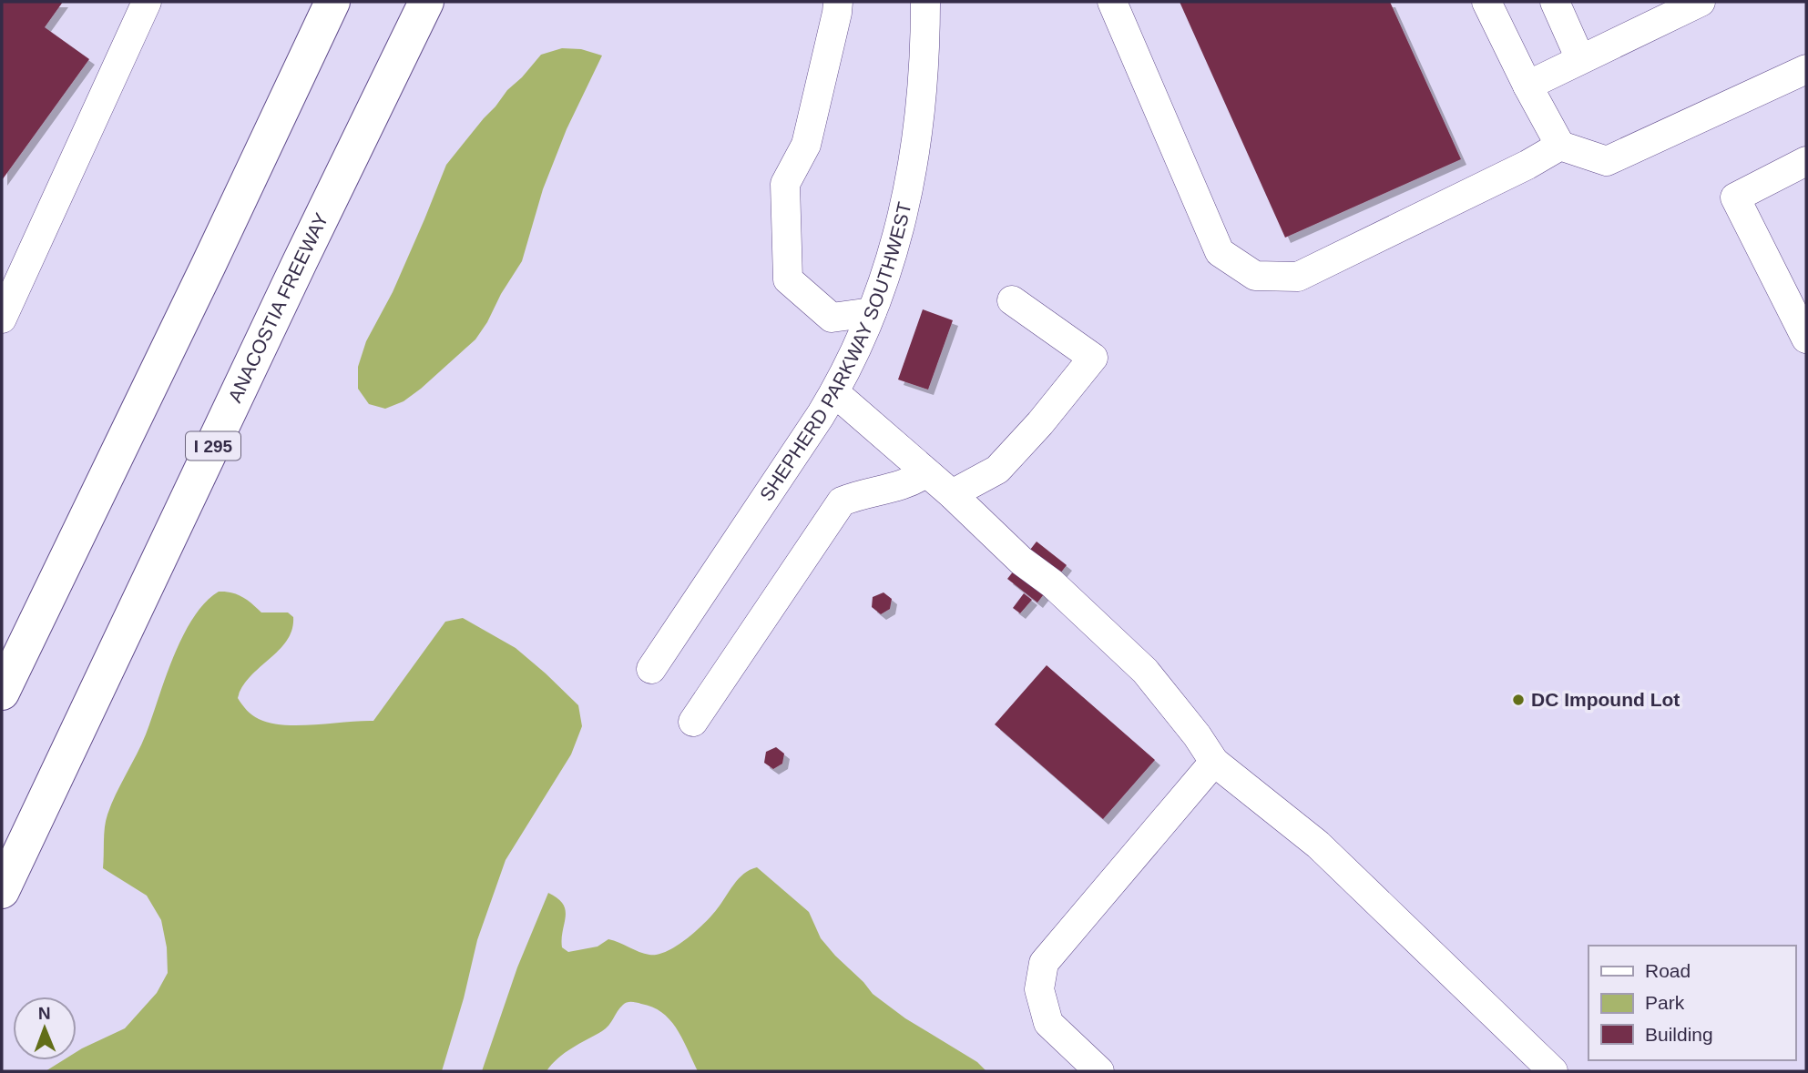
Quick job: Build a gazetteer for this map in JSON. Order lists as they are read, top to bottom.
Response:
{
  "streets": {
    "highway": ["ANACOSTIA FREEWAY", "I 295"],
    "street": ["SHEPHERD PARKWAY SOUTHWEST"]
  },
  "places": ["DC Impound Lot"],
  "legend": ["Road", "Park", "Building"],
  "north": "top"
}
